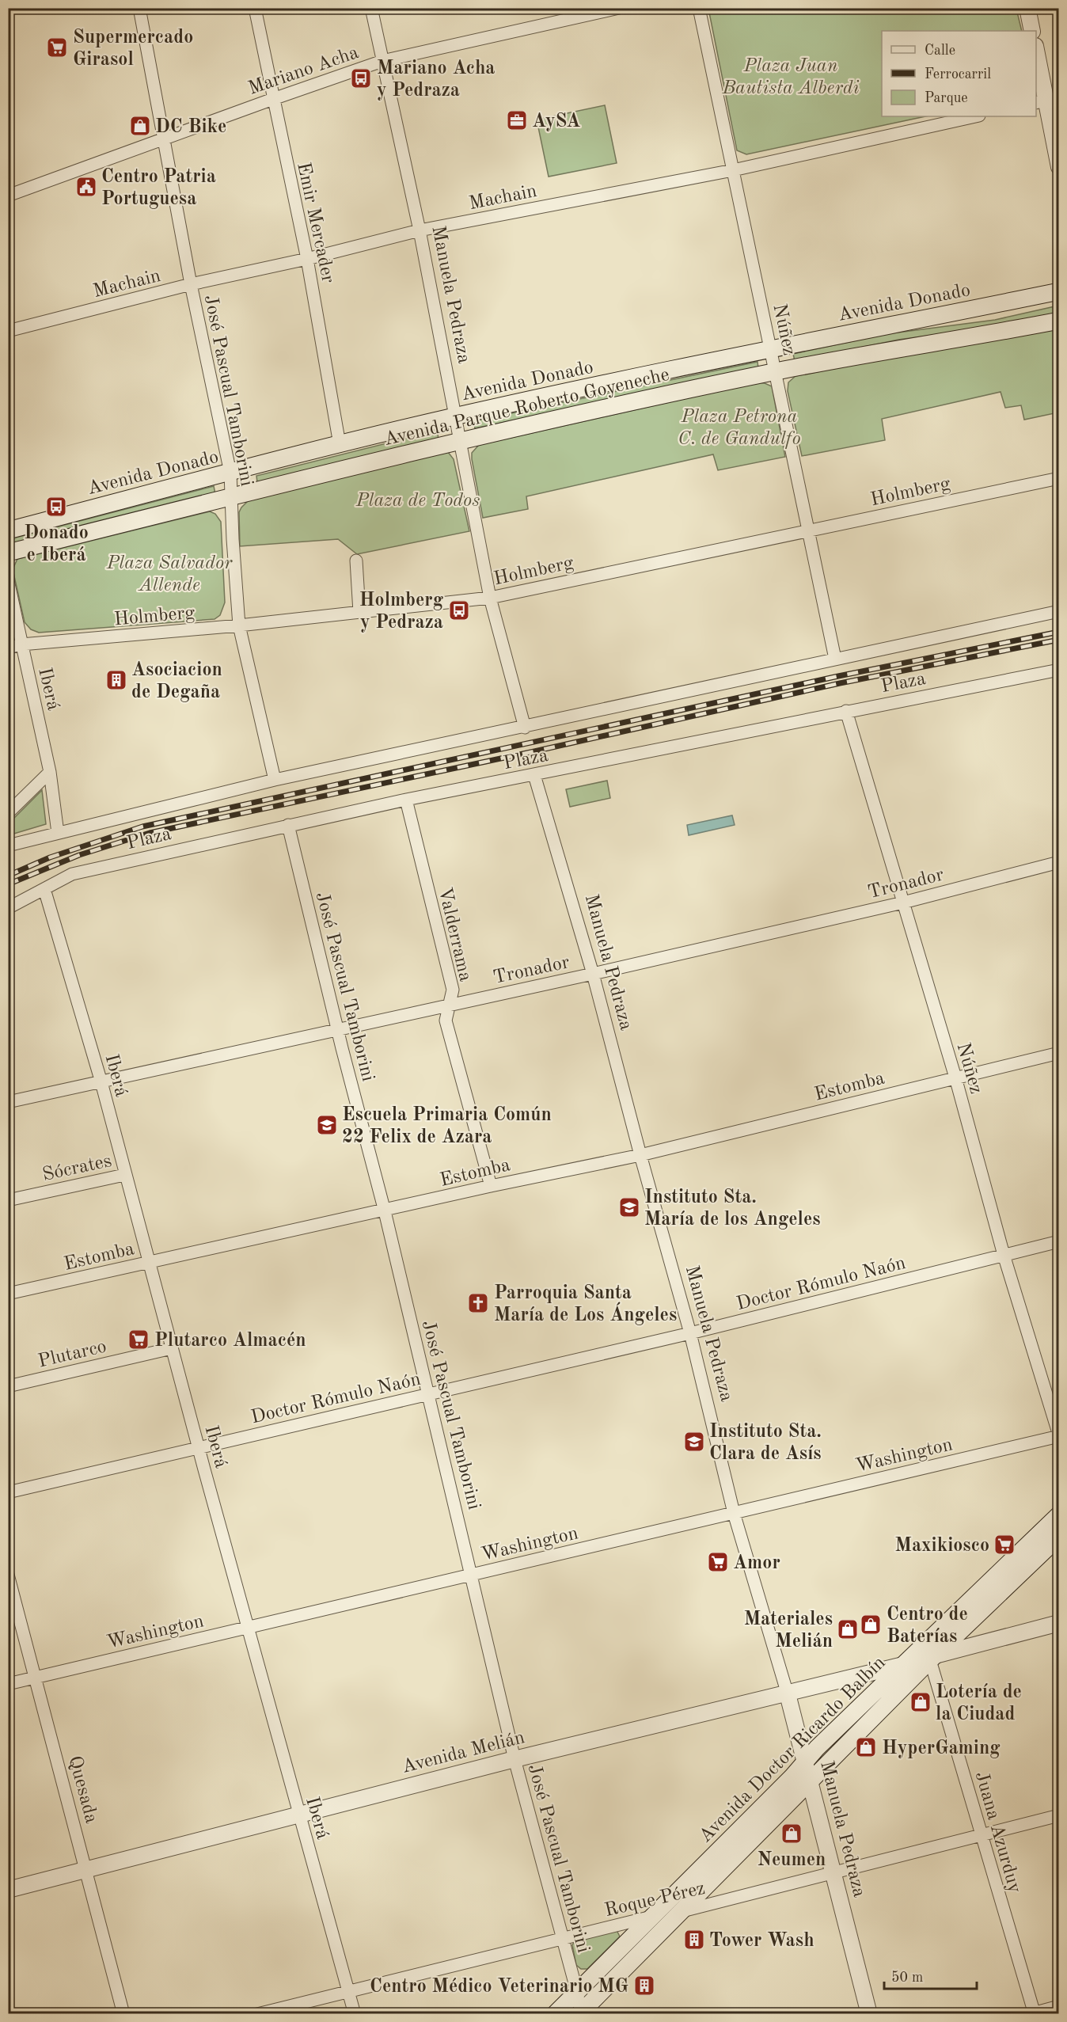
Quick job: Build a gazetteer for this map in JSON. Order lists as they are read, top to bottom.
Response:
{
  "streets": {
    "main road": ["Avenida Donado", "Avenida Parque Roberto Goyeneche", "Avenida Doctor Ricardo Balbín"],
    "street": [
      "Mariano Acha",
      "Machain",
      "Emir Mercader",
      "Manuela Pedraza",
      "Núñez",
      "José Pascual Tamborini",
      "Holmberg",
      "Plaza",
      "Iberá",
      "Tronador",
      "Valderrama",
      "Estomba",
      "Sócrates",
      "Doctor Rómulo Naón",
      "Plutarco",
      "Washington",
      "Avenida Melián",
      "Quesada",
      "Juana Azurduy",
      "Roque Pérez"
    ]
  },
  "crossings": [
    ["Mariano Acha", "Emir Mercader"],
    ["Mariano Acha", "Manuela Pedraza"],
    ["Mariano Acha", "José Pascual Tamborini"],
    ["Machain", "Emir Mercader"],
    ["Machain", "Manuela Pedraza"],
    ["Machain", "Núñez"],
    ["Machain", "José Pascual Tamborini"],
    ["Emir Mercader", "Avenida Donado"],
    ["Manuela Pedraza", "Avenida Donado"],
    ["Manuela Pedraza", "Avenida Parque Roberto Goyeneche"],
    ["Manuela Pedraza", "Holmberg"],
    ["Manuela Pedraza", "Plaza"],
    ["Manuela Pedraza", "Tronador"],
    ["Manuela Pedraza", "Estomba"],
    ["Manuela Pedraza", "Doctor Rómulo Naón"],
    ["Manuela Pedraza", "Washington"],
    ["Manuela Pedraza", "Avenida Doctor Ricardo Balbín"],
    ["Manuela Pedraza", "Avenida Melián"],
    ["Manuela Pedraza", "Roque Pérez"],
    ["Avenida Donado", "Núñez"],
    ["Avenida Donado", "José Pascual Tamborini"],
    ["Núñez", "Avenida Parque Roberto Goyeneche"],
    ["Núñez", "Holmberg"],
    ["Núñez", "Plaza"],
    ["Núñez", "Tronador"],
    ["Núñez", "Estomba"],
    ["Núñez", "Doctor Rómulo Naón"],
    ["Núñez", "Washington"],
    ["José Pascual Tamborini", "Avenida Parque Roberto Goyeneche"],
    ["José Pascual Tamborini", "Holmberg"],
    ["José Pascual Tamborini", "Plaza"],
    ["José Pascual Tamborini", "Tronador"],
    ["José Pascual Tamborini", "Estomba"],
    ["José Pascual Tamborini", "Doctor Rómulo Naón"],
    ["José Pascual Tamborini", "Washington"],
    ["José Pascual Tamborini", "Avenida Doctor Ricardo Balbín"],
    ["José Pascual Tamborini", "Avenida Melián"],
    ["José Pascual Tamborini", "Roque Pérez"],
    ["Holmberg", "Iberá"],
    ["Plaza", "Iberá"],
    ["Plaza", "Valderrama"],
    ["Iberá", "Tronador"],
    ["Iberá", "Estomba"],
    ["Iberá", "Sócrates"],
    ["Iberá", "Doctor Rómulo Naón"],
    ["Iberá", "Plutarco"],
    ["Iberá", "Washington"],
    ["Iberá", "Avenida Melián"],
    ["Iberá", "Roque Pérez"],
    ["Tronador", "Valderrama"],
    ["Valderrama", "Estomba"],
    ["Washington", "Quesada"],
    ["Avenida Doctor Ricardo Balbín", "Avenida Melián"],
    ["Avenida Doctor Ricardo Balbín", "Juana Azurduy"],
    ["Avenida Doctor Ricardo Balbín", "Roque Pérez"],
    ["Avenida Melián", "Quesada"],
    ["Avenida Melián", "Juana Azurduy"],
    ["Juana Azurduy", "Roque Pérez"]
  ],
  "parks": [
    "Plaza Juan Bautista Alberdi",
    "Plaza Petrona C. de Gandulfo",
    "Plaza de Todos",
    "Plaza Salvador Allende"
  ],
  "places": {
    "supermarket": [
      "Supermercado Girasol",
      "Plutarco Almacén",
      "Maxikiosco",
      "Amor"
    ],
    "bus stop": ["Mariano Acha y Pedraza", "Donado e Iberá", "Holmberg y Pedraza"],
    "office": ["AySA"],
    "shop": [
      "DC Bike",
      "Centro de Baterías",
      "Materiales Melián",
      "Lotería de la Ciudad",
      "HyperGaming",
      "Neumen"
    ],
    "public building": ["Centro Patria Portuguesa"],
    "building": ["Asociacion de Degaña", "Tower Wash", "Centro Médico Veterinario MG"],
    "school or university": ["Escuela Primaria Común 22 Felix de Azara", "Instituto Sta. María de los Angeles", "Instituto Sta. Clara de Asís"],
    "church": ["Parroquia Santa María de Los Ángeles"]
  },
  "legend": ["Calle", "Ferrocarril", "Parque"],
  "scale_bar": "50 m"
}
